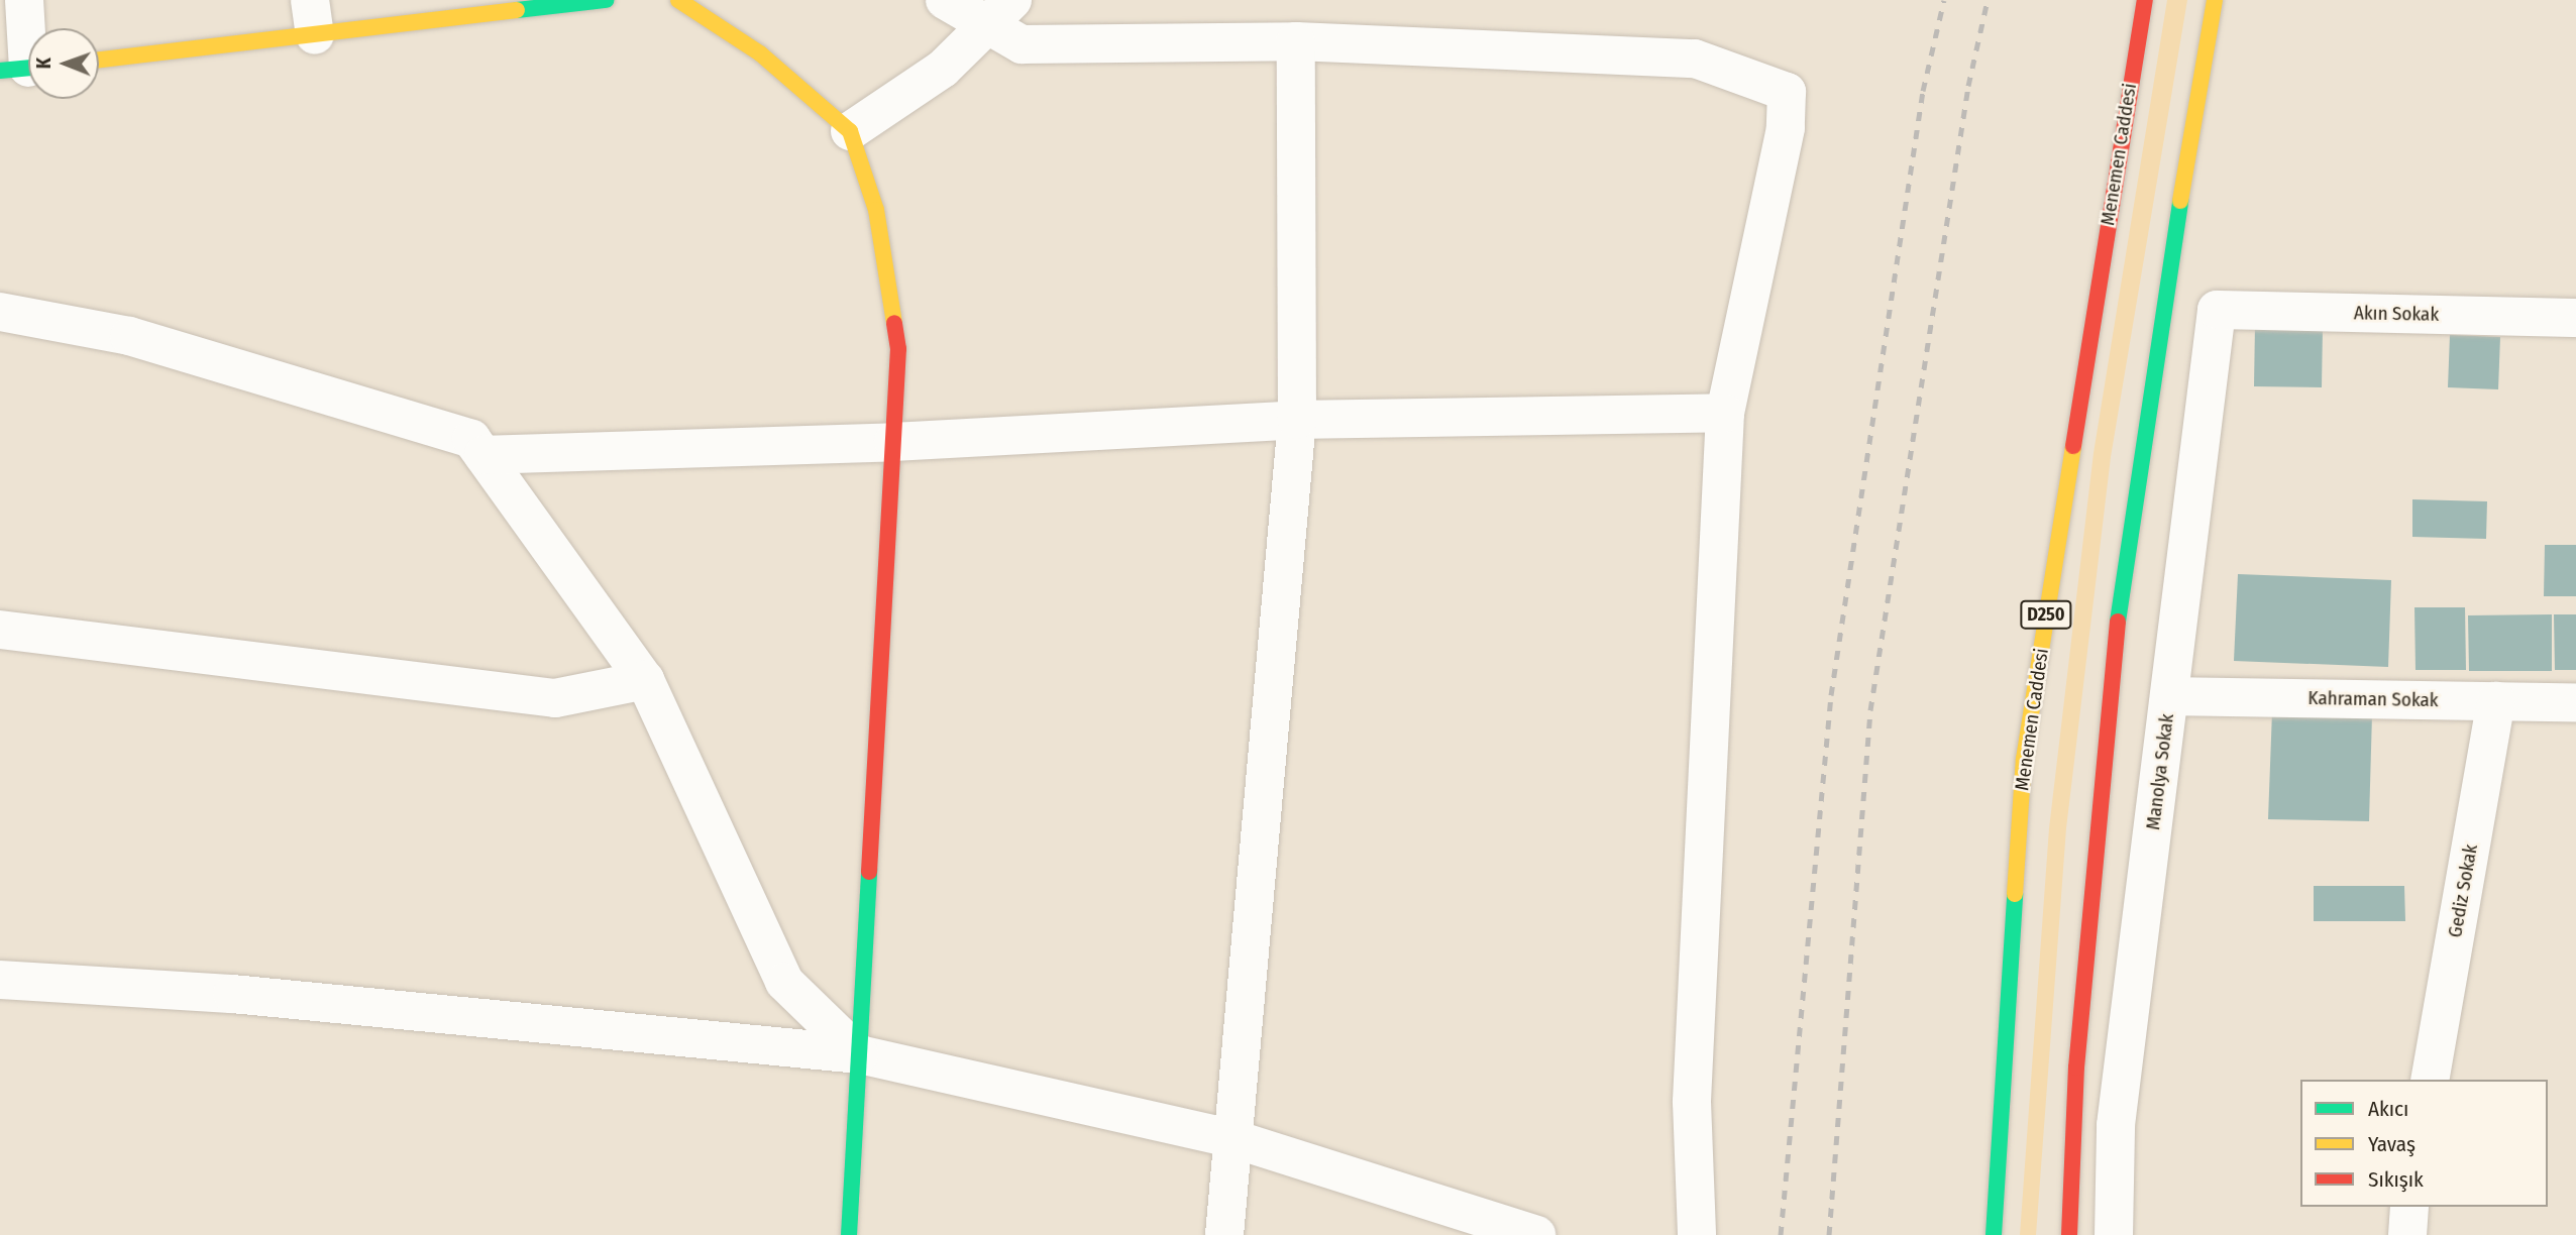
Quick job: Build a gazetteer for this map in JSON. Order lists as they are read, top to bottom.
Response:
{
  "streets": {
    "main road": ["Menemen Caddesi", "D250"],
    "street": [
      "Akın Sokak",
      "Kahraman Sokak",
      "Manolya Sokak",
      "Gediz Sokak"
    ]
  },
  "crossings": [
    ["Akın Sokak", "Manolya Sokak"],
    ["Kahraman Sokak", "Manolya Sokak"],
    ["Kahraman Sokak", "Gediz Sokak"]
  ],
  "legend": ["Akıcı", "Yavaş", "Sıkışık"],
  "north": "left"
}
